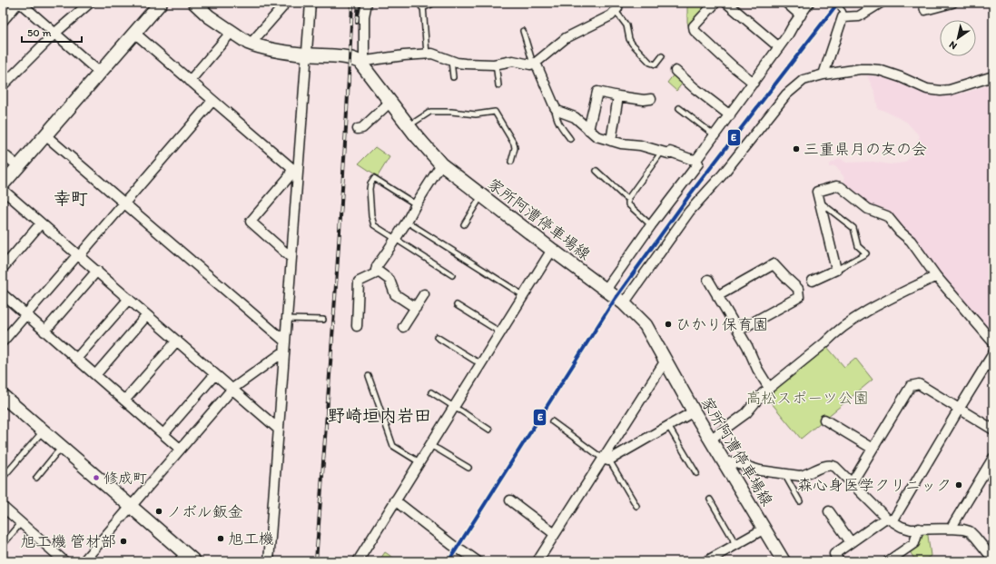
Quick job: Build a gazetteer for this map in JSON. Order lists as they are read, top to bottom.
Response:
{
  "streets": {
    "main road": ["家所阿漕停車場線"]
  },
  "districts": ["幸町", "野崎垣内岩田"],
  "parks": ["高松スポーツ公園"],
  "places": [
    "三重県月の友の会",
    "ひかり保育園",
    "修成町",
    "森心身医学クリニック",
    "ノボル鈑金",
    "旭工機",
    "旭工機 管材部"
  ],
  "lines": ["transit line E"],
  "scale_bar": "50 m",
  "north": "bottom left"
}
